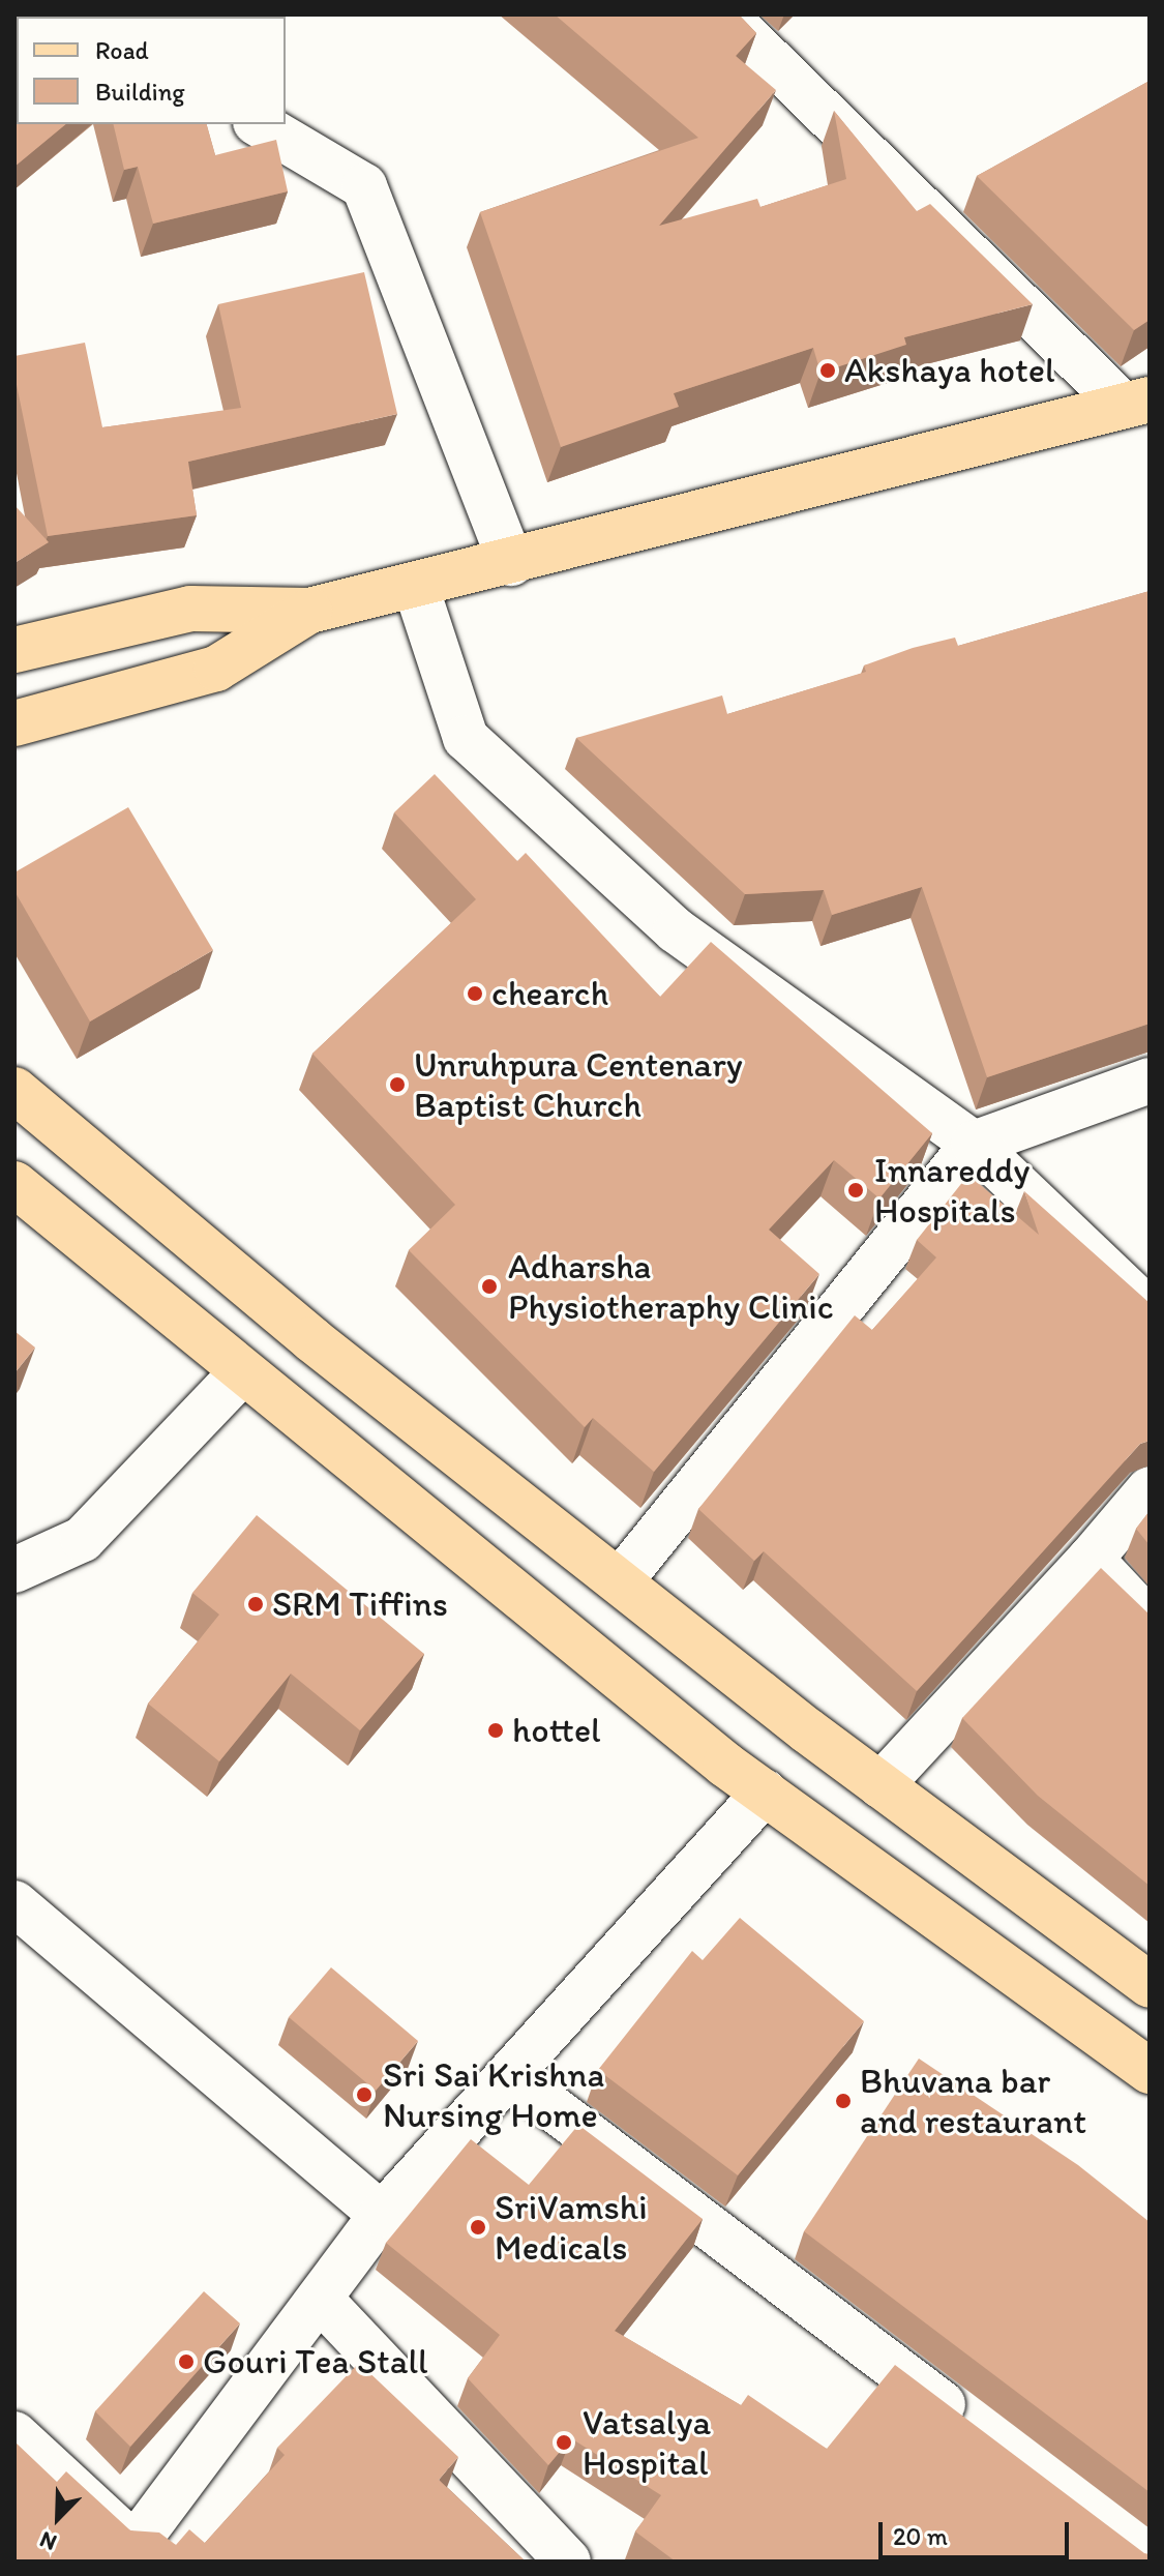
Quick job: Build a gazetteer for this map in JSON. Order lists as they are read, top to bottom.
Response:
{
  "places": [
    "Akshaya hotel",
    "chearch",
    "Unruhpura Centenary Baptist Church",
    "Innareddy Hospitals",
    "Adharsha Physiotheraphy Clinic",
    "SRM Tiffins",
    "hottel",
    "Sri Sai Krishna Nursing Home",
    "Bhuvana bar and restaurant",
    "SriVamshi Medicals",
    "Gouri Tea Stall",
    "Vatsalya Hospital"
  ],
  "legend": ["Road", "Building"],
  "scale_bar": "20 m",
  "north": "bottom left"
}
